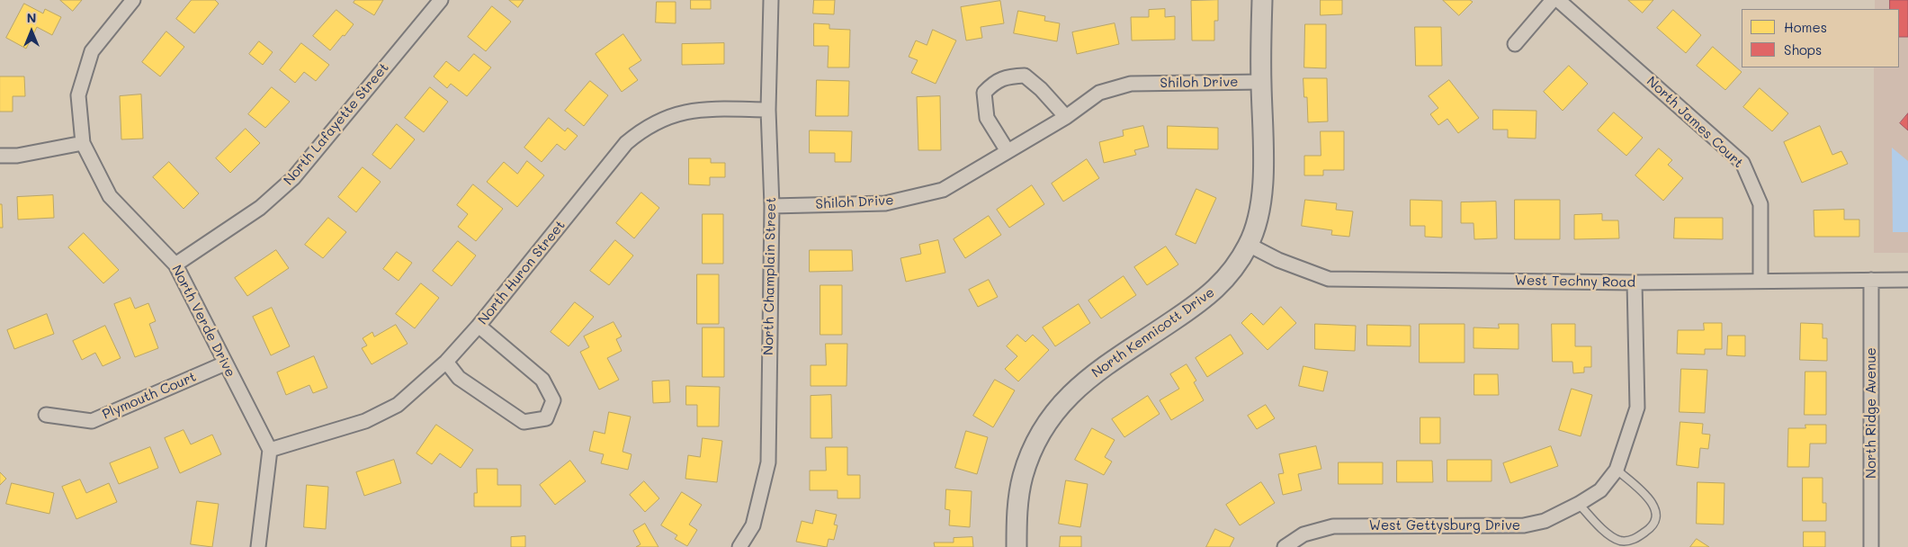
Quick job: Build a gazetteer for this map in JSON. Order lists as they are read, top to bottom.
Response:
{
  "streets": {
    "street": [
      "Shiloh Drive",
      "North James Court",
      "North Lafayette Street",
      "North Huron Street",
      "North Champlain Street",
      "West Techny Road",
      "North Verde Drive",
      "North Kennicott Drive",
      "Plymouth Court",
      "North Ridge Avenue",
      "West Gettysburg Drive"
    ]
  },
  "crossings": [
    ["Shiloh Drive", "North Champlain Street"],
    ["Shiloh Drive", "North Kennicott Drive"],
    ["North James Court", "West Techny Road"],
    ["North Lafayette Street", "North Verde Drive"],
    ["North Huron Street", "North Champlain Street"],
    ["North Huron Street", "North Verde Drive"],
    ["West Techny Road", "North Kennicott Drive"],
    ["West Techny Road", "North Ridge Avenue"],
    ["West Techny Road", "West Gettysburg Drive"],
    ["North Verde Drive", "Plymouth Court"]
  ],
  "legend": ["Homes", "Shops"],
  "north": "top"
}
